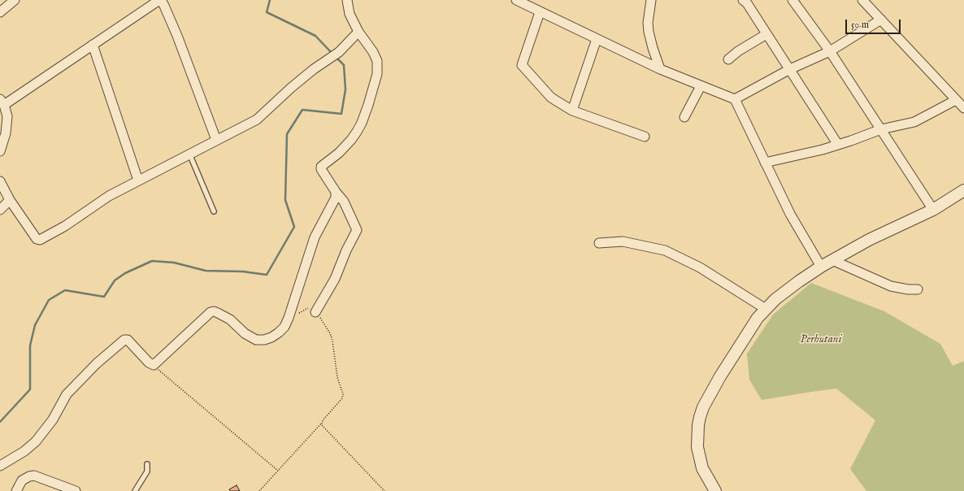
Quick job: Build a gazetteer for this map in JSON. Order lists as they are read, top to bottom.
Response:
{
  "parks": ["Perhutani"],
  "scale_bar": "50 m"
}
